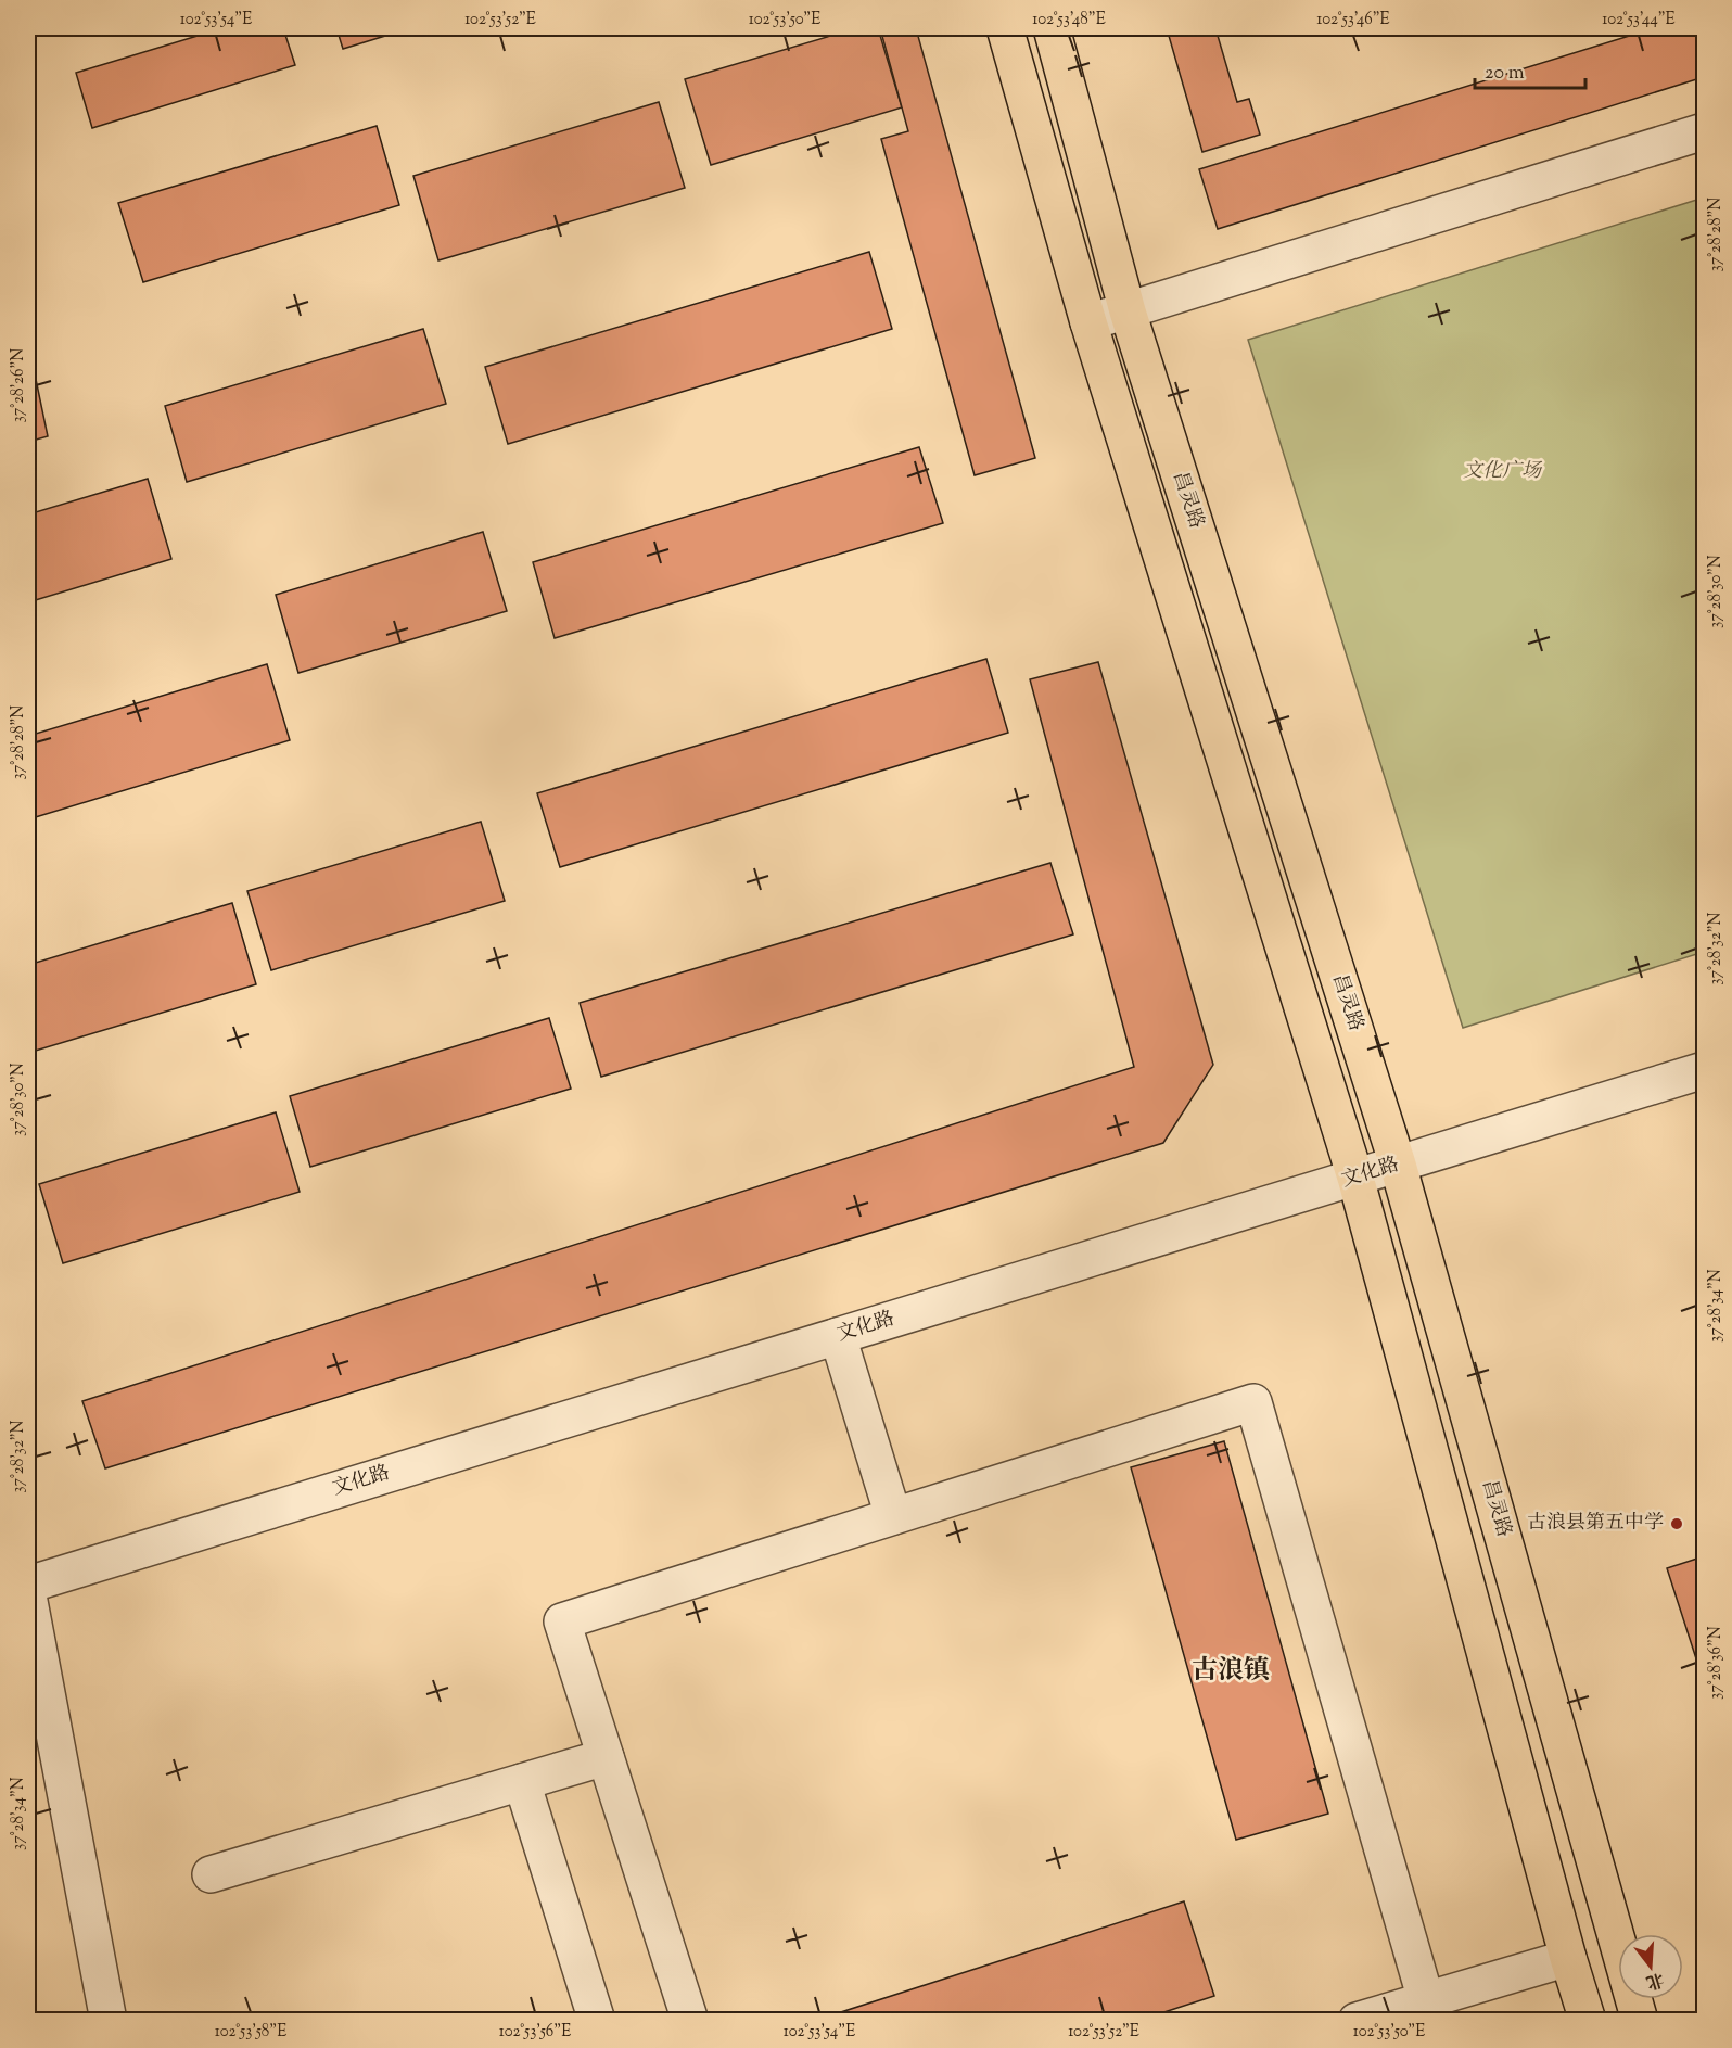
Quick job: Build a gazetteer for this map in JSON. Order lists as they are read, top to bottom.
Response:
{
  "streets": {
    "main road": ["昌灵路"],
    "street": ["文化路"]
  },
  "crossings": [
    ["昌灵路", "文化路"]
  ],
  "districts": ["古浪镇"],
  "parks": ["文化广场"],
  "places": ["古浪县第五中学"],
  "scale_bar": "20 m",
  "north": "bottom",
  "coordinates": [
    "102°53'54\"E",
    "102°53'52\"E",
    "102°53'50\"E",
    "102°53'48\"E",
    "102°53'46\"E",
    "102°53'44\"E",
    "37°28'28\"N",
    "37°28'26\"N",
    "37°28'30\"N",
    "37°28'32\"N",
    "37°28'34\"N",
    "37°28'36\"N",
    "102°53'58\"E",
    "102°53'56\"E"
  ]
}
